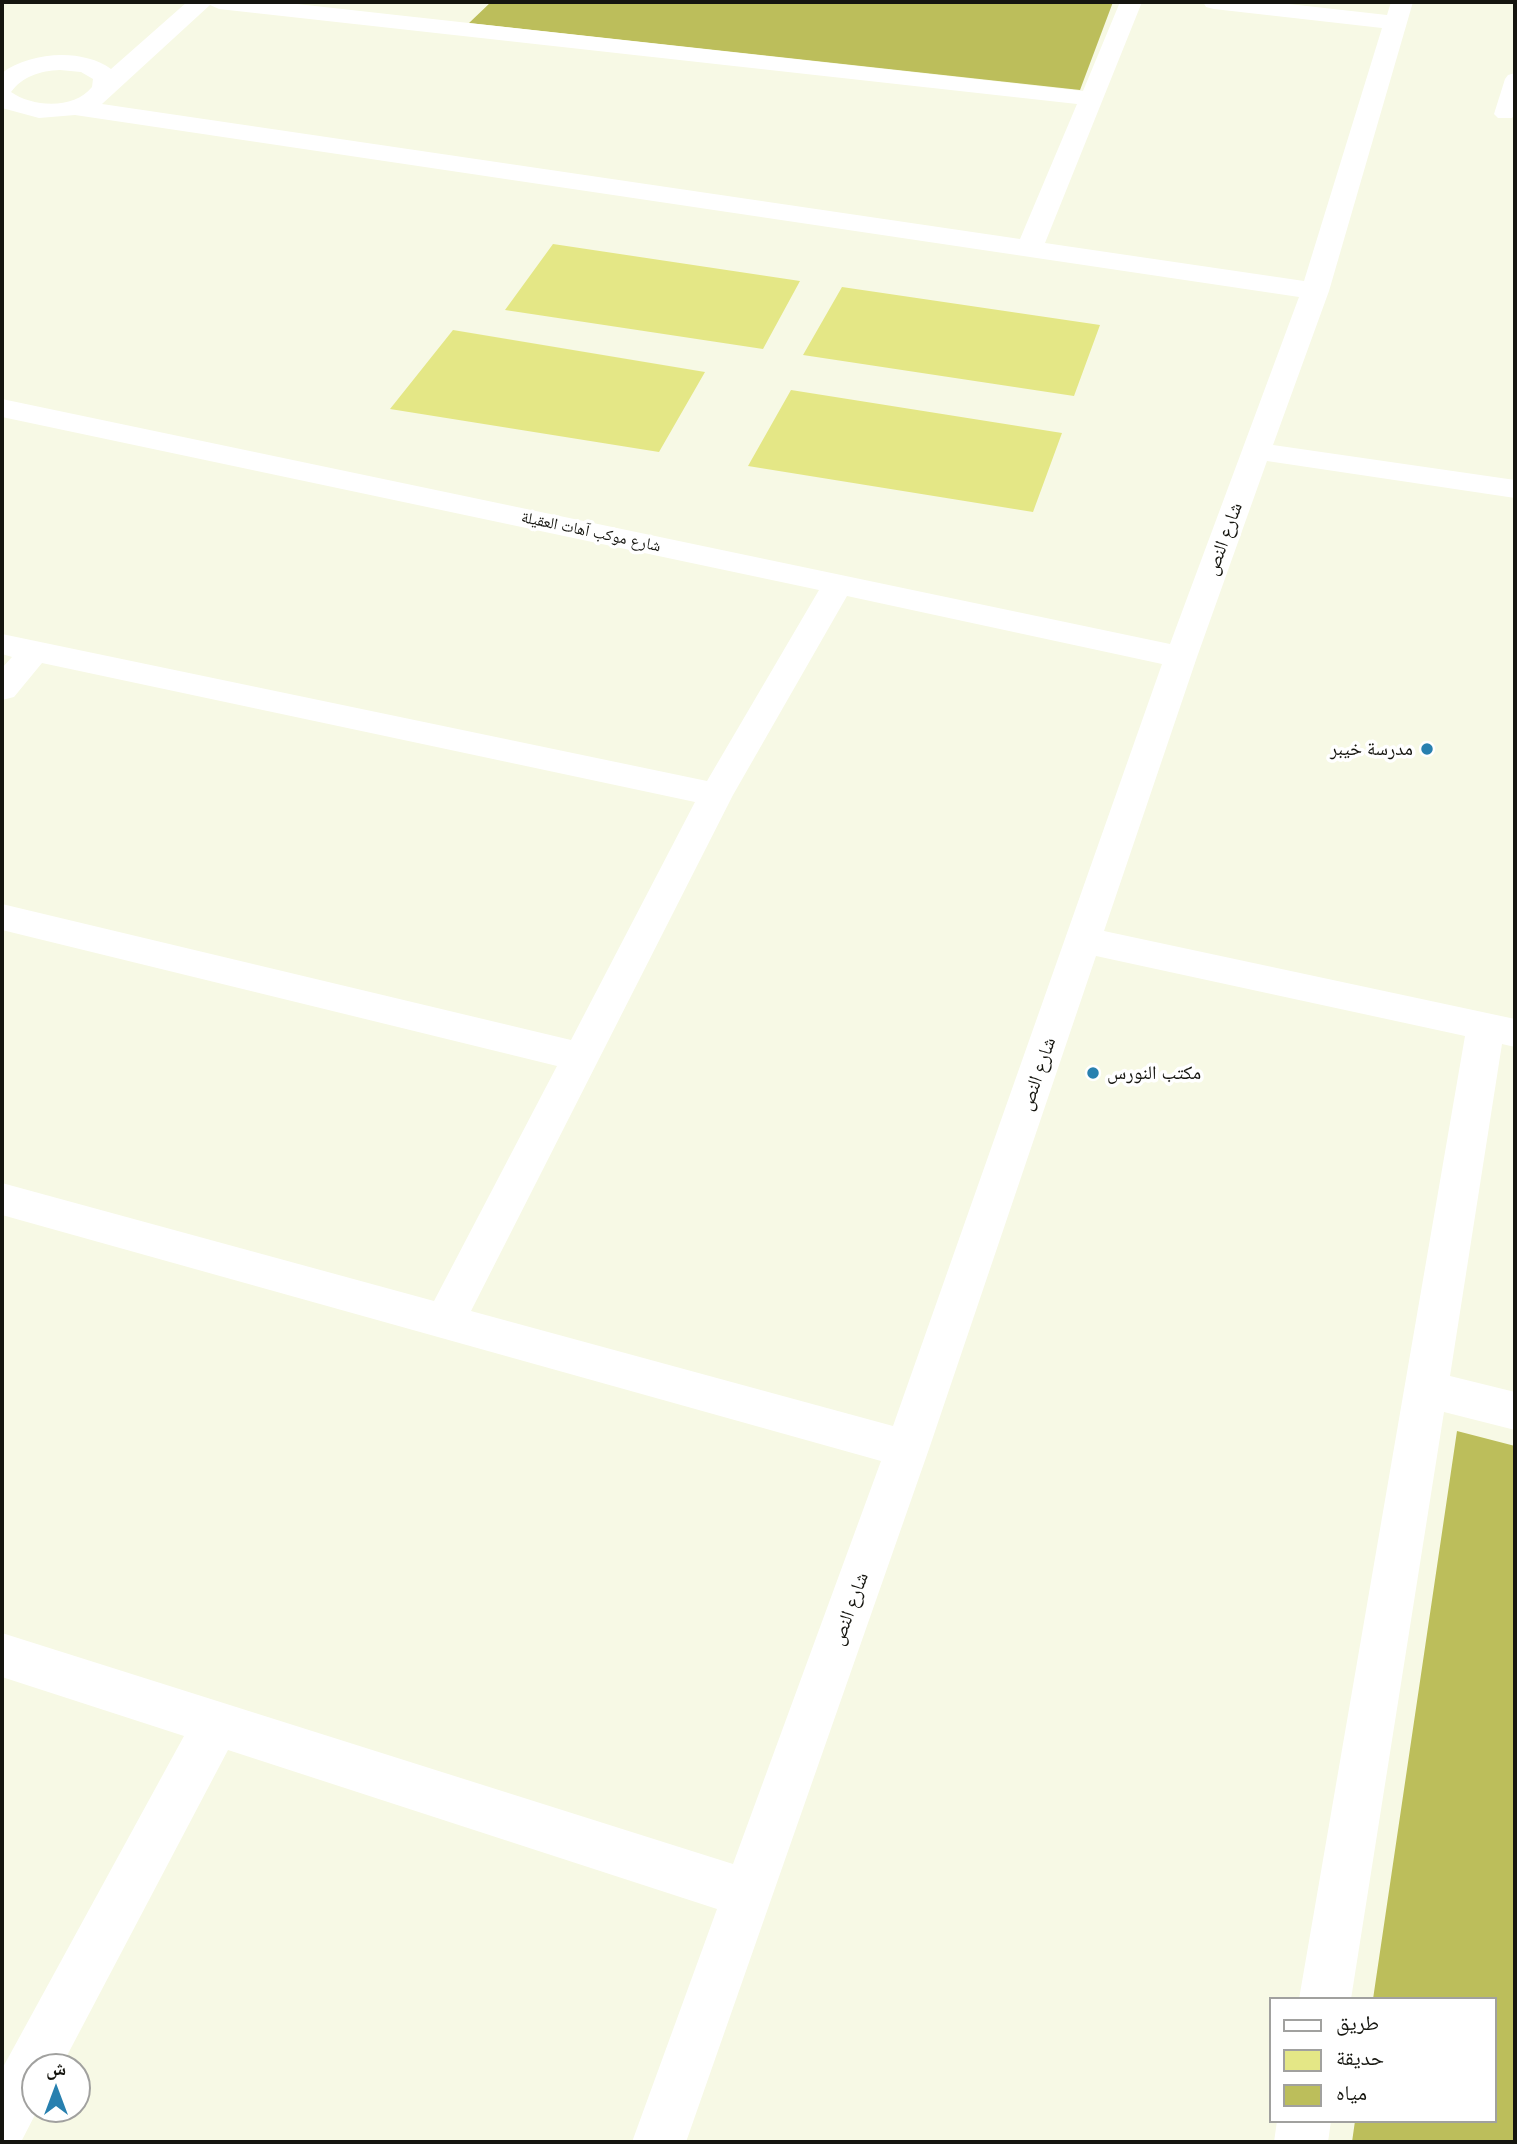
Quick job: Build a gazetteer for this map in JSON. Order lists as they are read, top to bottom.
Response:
{
  "streets": {
    "street": ["شارع موكب آهات العقيلة", "شارع النص"]
  },
  "crossings": [
    ["شارع موكب آهات العقيلة", "شارع النص"]
  ],
  "places": ["مدرسة خيبر", "مكتب النورس"],
  "legend": ["طريق", "حديقة", "مياه"],
  "north": "top"
}
